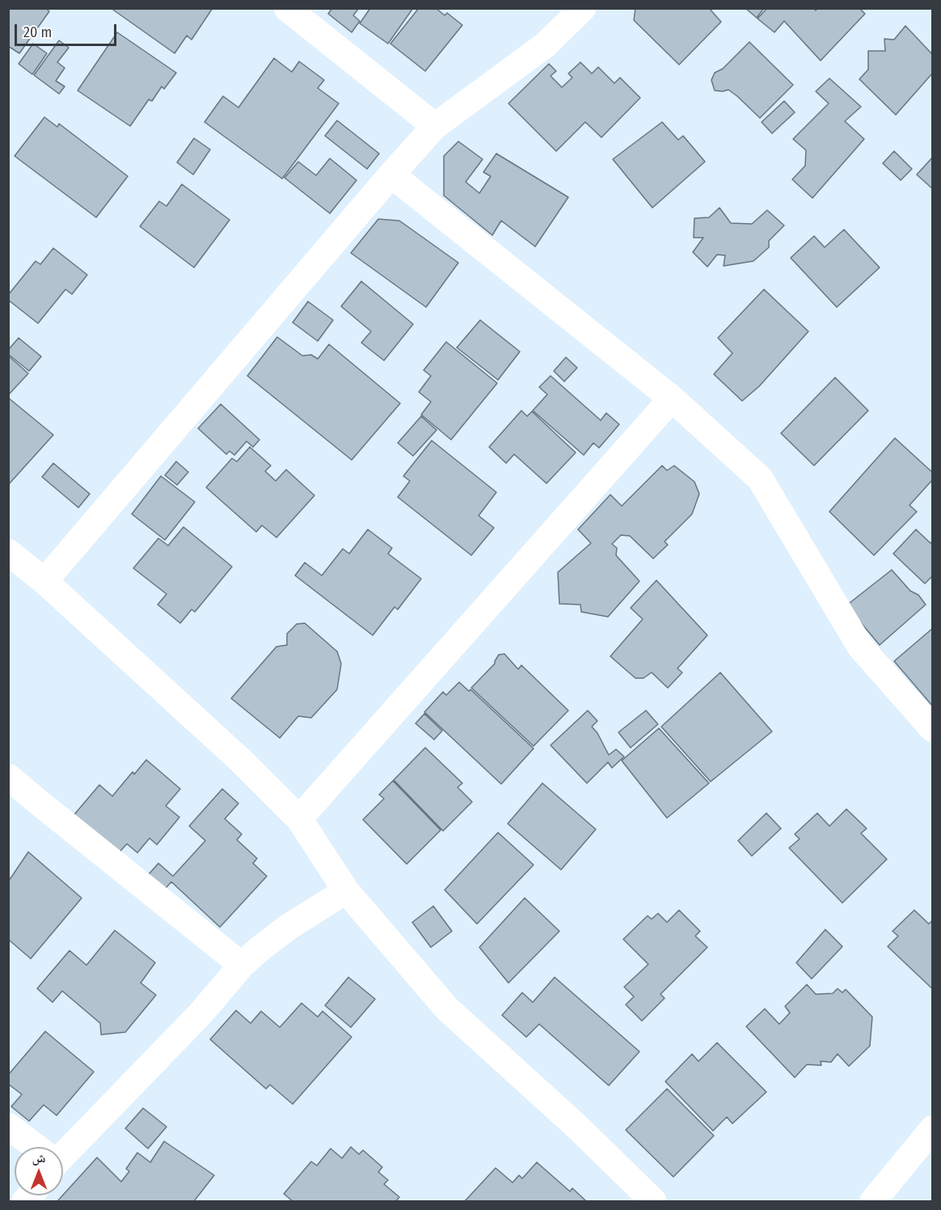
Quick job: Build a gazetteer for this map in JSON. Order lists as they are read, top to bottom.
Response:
{
  "scale_bar": "20 m",
  "north": "top"
}
